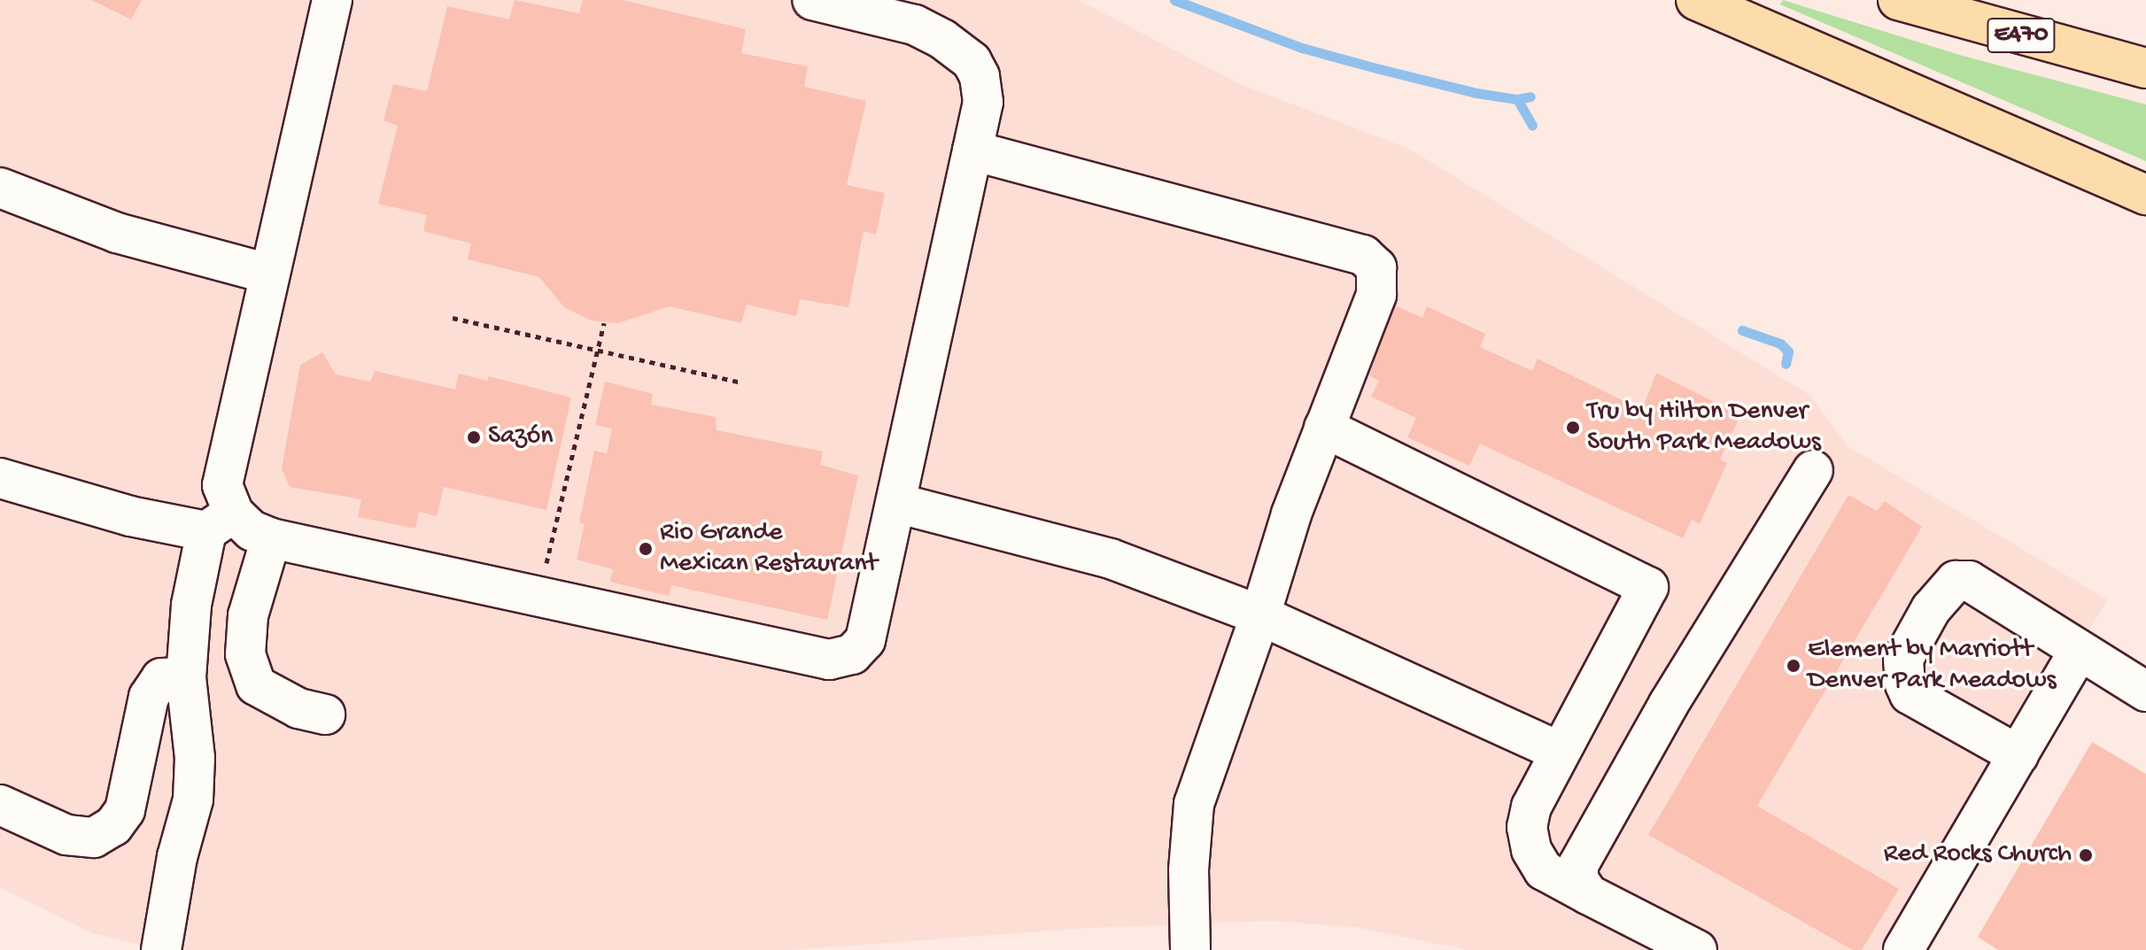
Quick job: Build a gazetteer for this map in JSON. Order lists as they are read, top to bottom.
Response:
{
  "streets": {
    "highway": ["E470"]
  },
  "places": [
    "Tru by Hilton Denver South Park Meadows",
    "Sazón",
    "Rio Grande Mexican Restaurant",
    "Element by Marriott Denver Park Meadows",
    "Red Rocks Church"
  ]
}
